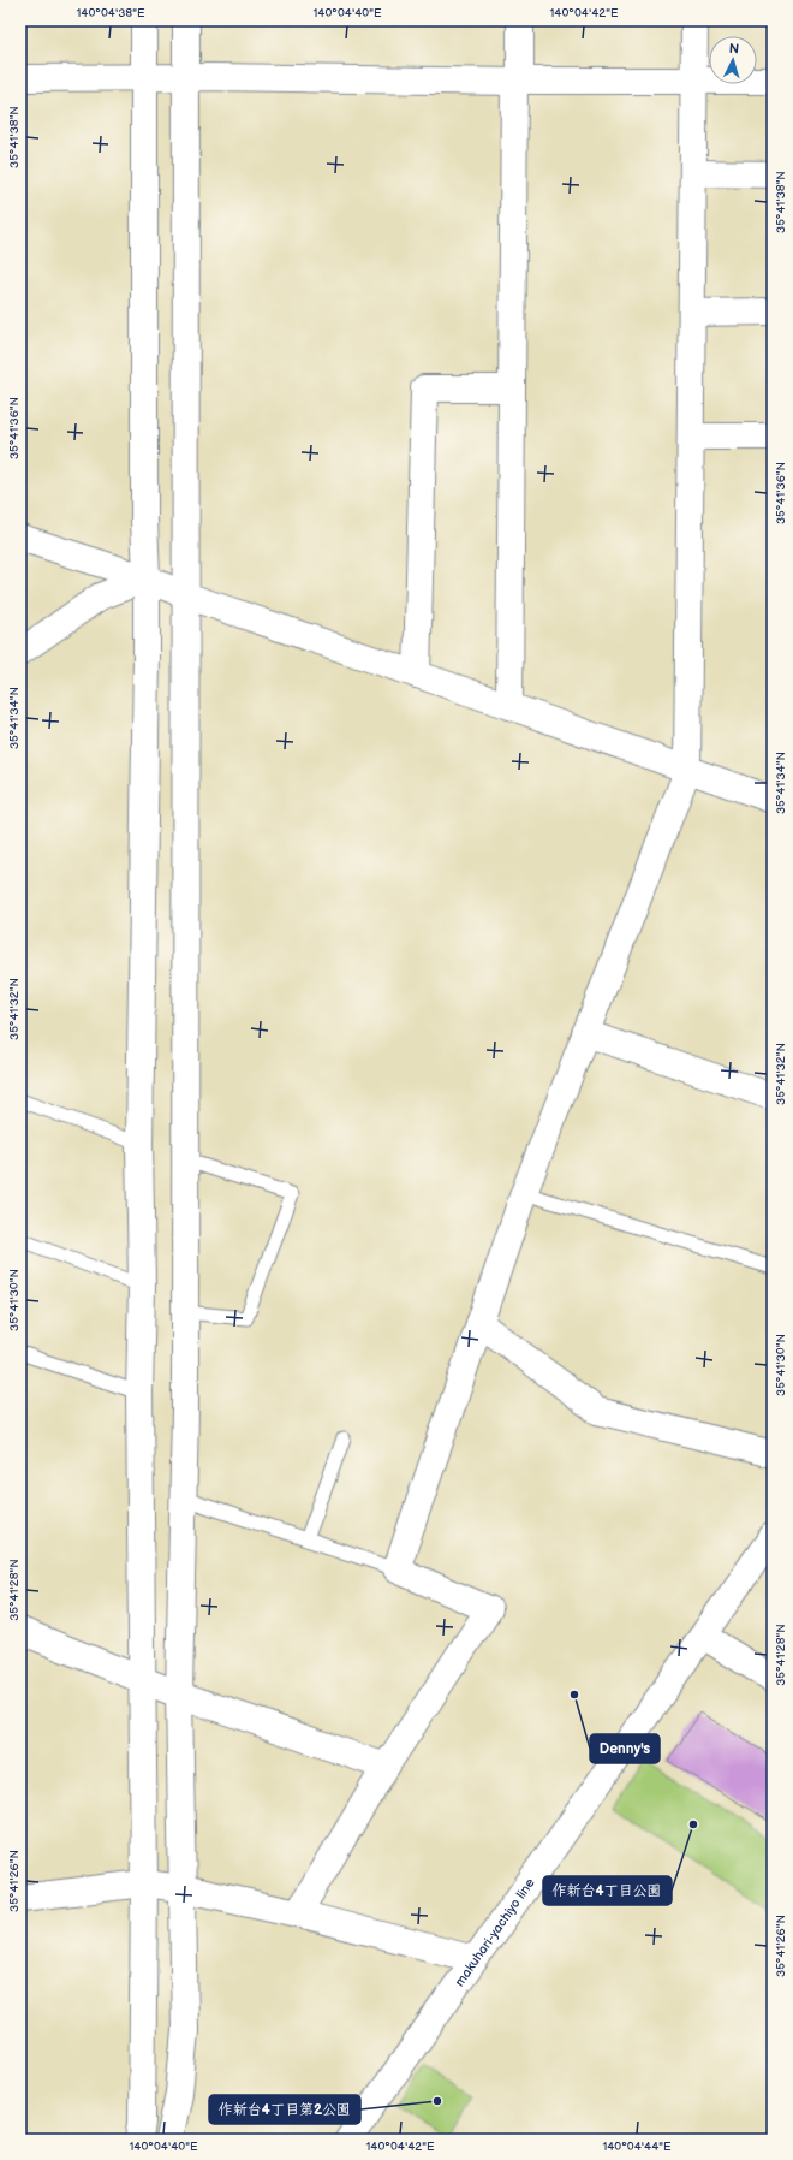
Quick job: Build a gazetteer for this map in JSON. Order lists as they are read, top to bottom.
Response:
{
  "streets": {
    "street": ["makuhari-yachiyo line"]
  },
  "places": ["Denny's", "作新台4丁目公園", "作新台4丁目第2公園"],
  "north": "top",
  "coordinates": [
    "140°04'38\"E",
    "140°04'40\"E",
    "140°04'42\"E",
    "35°41'38\"N",
    "35°41'36\"N",
    "35°41'34\"N",
    "35°41'32\"N",
    "35°41'30\"N",
    "35°41'28\"N",
    "35°41'26\"N",
    "140°04'44\"E"
  ]
}
